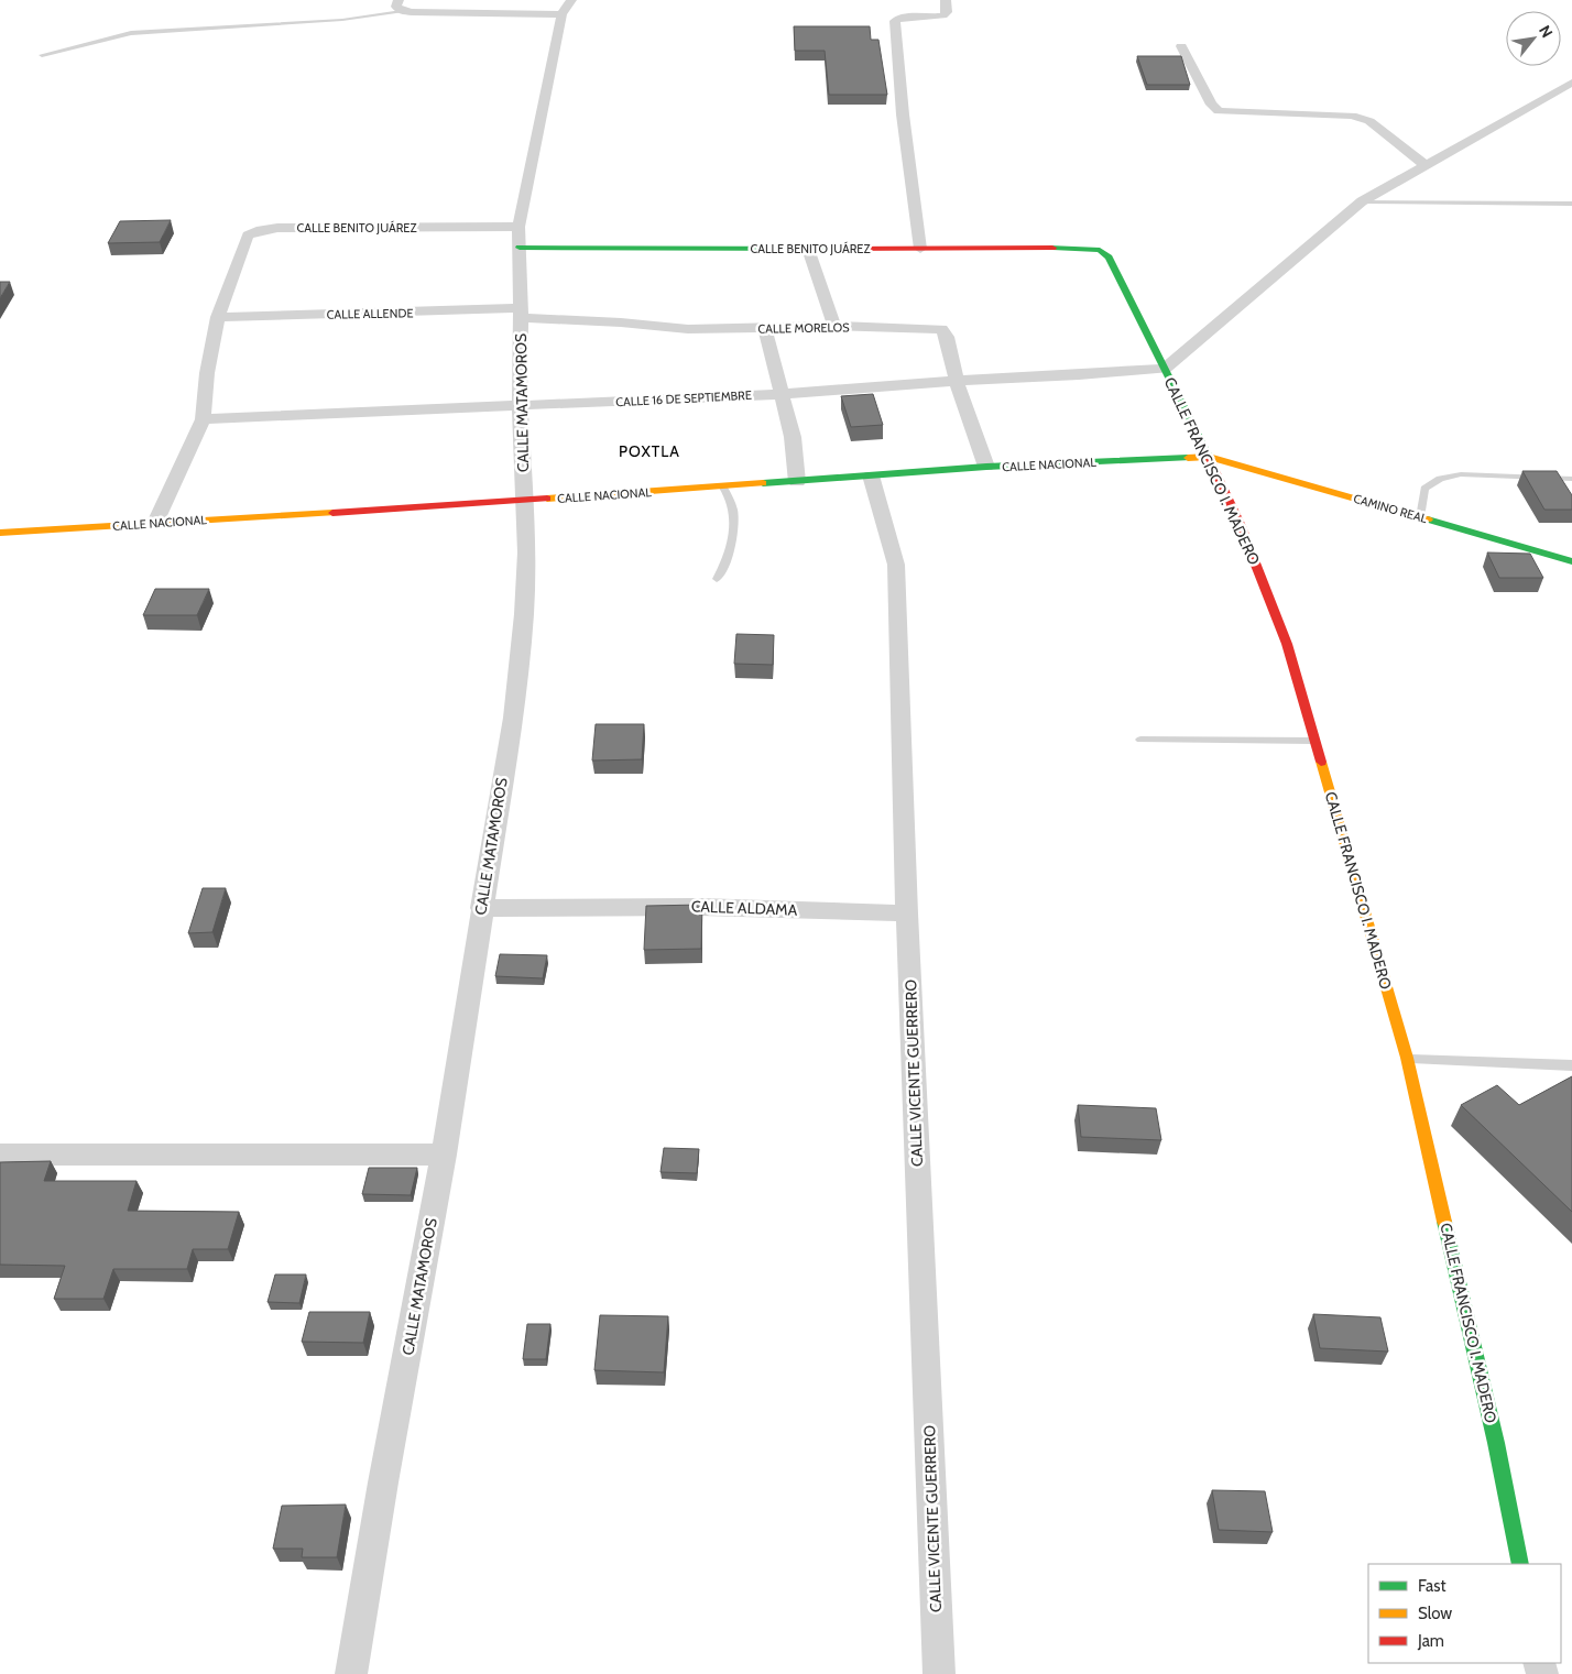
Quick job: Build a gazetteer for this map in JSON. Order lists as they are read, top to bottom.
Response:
{
  "streets": {
    "street": [
      "CALLE BENITO JUÁREZ",
      "CALLE ALLENDE",
      "CALLE MORELOS",
      "CALLE 16 DE SEPTIEMBRE",
      "CALLE MATAMOROS",
      "CALLE NACIONAL",
      "CALLE FRANCISCO I. MADERO",
      "CAMINO REAL",
      "CALLE ALDAMA",
      "CALLE VICENTE GUERRERO"
    ]
  },
  "crossings": [
    ["CALLE BENITO JUÁREZ", "CALLE ALLENDE"],
    ["CALLE BENITO JUÁREZ", "CALLE MATAMOROS"],
    ["CALLE BENITO JUÁREZ", "CALLE FRANCISCO I. MADERO"],
    ["CALLE ALLENDE", "CALLE MORELOS"],
    ["CALLE ALLENDE", "CALLE MATAMOROS"],
    ["CALLE MORELOS", "CALLE 16 DE SEPTIEMBRE"],
    ["CALLE MORELOS", "CALLE MATAMOROS"],
    ["CALLE MORELOS", "CALLE NACIONAL"],
    ["CALLE 16 DE SEPTIEMBRE", "CALLE MATAMOROS"],
    ["CALLE 16 DE SEPTIEMBRE", "CALLE FRANCISCO I. MADERO"],
    ["CALLE MATAMOROS", "CALLE NACIONAL"],
    ["CALLE MATAMOROS", "CALLE ALDAMA"],
    ["CALLE NACIONAL", "CALLE FRANCISCO I. MADERO"],
    ["CALLE NACIONAL", "CAMINO REAL"],
    ["CALLE NACIONAL", "CALLE VICENTE GUERRERO"],
    ["CALLE FRANCISCO I. MADERO", "CAMINO REAL"],
    ["CALLE ALDAMA", "CALLE VICENTE GUERRERO"]
  ],
  "districts": ["POXTLA"],
  "legend": ["Fast", "Slow", "Jam"],
  "north": "top right"
}
